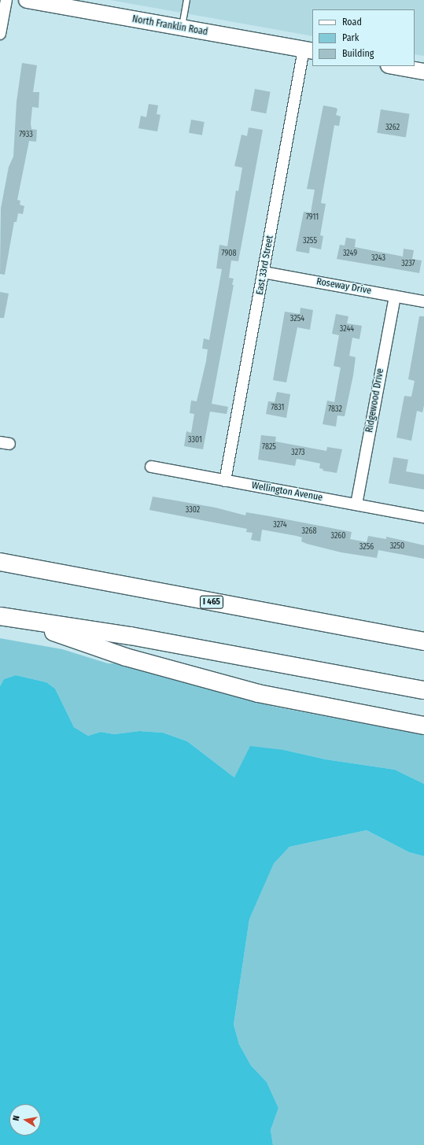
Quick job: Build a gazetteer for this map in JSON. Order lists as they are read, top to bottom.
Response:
{
  "streets": {
    "highway": ["I 465"],
    "main road": ["North Franklin Road"],
    "street": [
      "East 33rd Street",
      "Roseway Drive",
      "Ridgewood Drive",
      "Wellington Avenue"
    ]
  },
  "crossings": [
    ["North Franklin Road", "East 33rd Street"],
    ["East 33rd Street", "Roseway Drive"],
    ["East 33rd Street", "Wellington Avenue"],
    ["Roseway Drive", "Ridgewood Drive"],
    ["Ridgewood Drive", "Wellington Avenue"]
  ],
  "house_numbers": [
    "3262",
    "7933",
    "7911",
    "3255",
    "7908",
    "3249",
    "3243",
    "3237",
    "3254",
    "3244",
    "7831",
    "7832",
    "3301",
    "7825",
    "3273",
    "3302",
    "3274",
    "3268",
    "3260",
    "3250",
    "3256"
  ],
  "legend": ["Road", "Park", "Building"],
  "north": "left"
}
